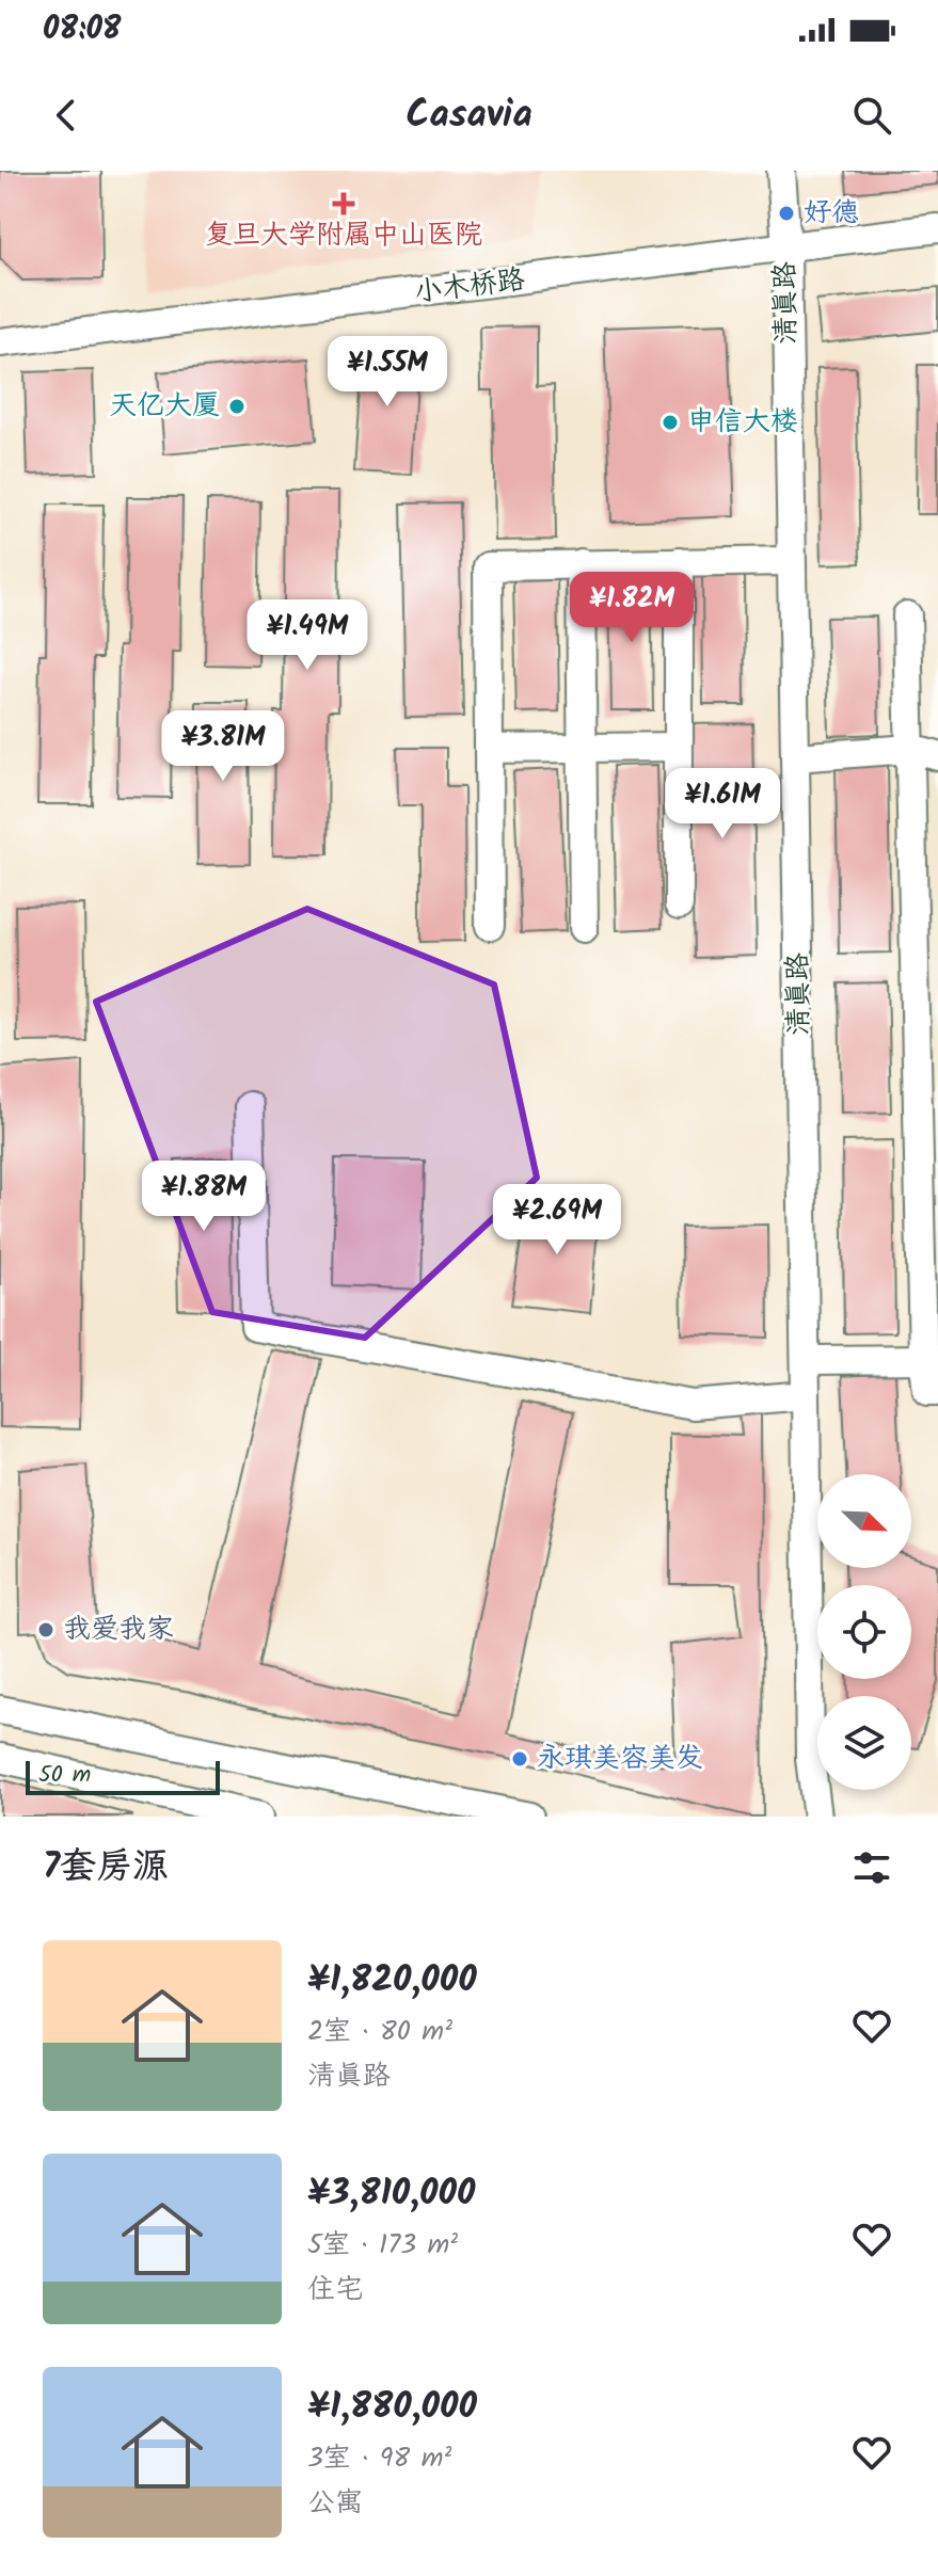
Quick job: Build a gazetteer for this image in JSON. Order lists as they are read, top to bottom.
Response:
{
  "streets": {
    "street": ["小木桥路", "清真路"]
  },
  "crossings": [
    ["小木桥路", "清真路"]
  ],
  "places": {
    "health": ["复旦大学附属中山医院"],
    "other": [
      "好德",
      "天亿大厦",
      "申信大楼",
      "我爱我家",
      "永琪美容美发"
    ]
  },
  "scale_bar": "50 m",
  "north": "bottom right",
  "page": {
    "status": "08:08",
    "header": "Casavia",
    "price": [
      "¥1.55M",
      "¥1.82M",
      "¥1.49M",
      "¥3.81M",
      "¥1.61M",
      "¥1.88M",
      "¥2.69M"
    ],
    "scale": "50 m",
    "heading": "7套房源",
    "list": [
      {
        "name": "¥1,820,000",
        "note": "2室 · 80 m² · 清真路"
      },
      {
        "name": "¥3,810,000",
        "note": "5室 · 173 m² · 住宅"
      },
      {
        "name": "¥1,880,000",
        "note": "3室 · 98 m² · 公寓"
      }
    ]
  }
}
